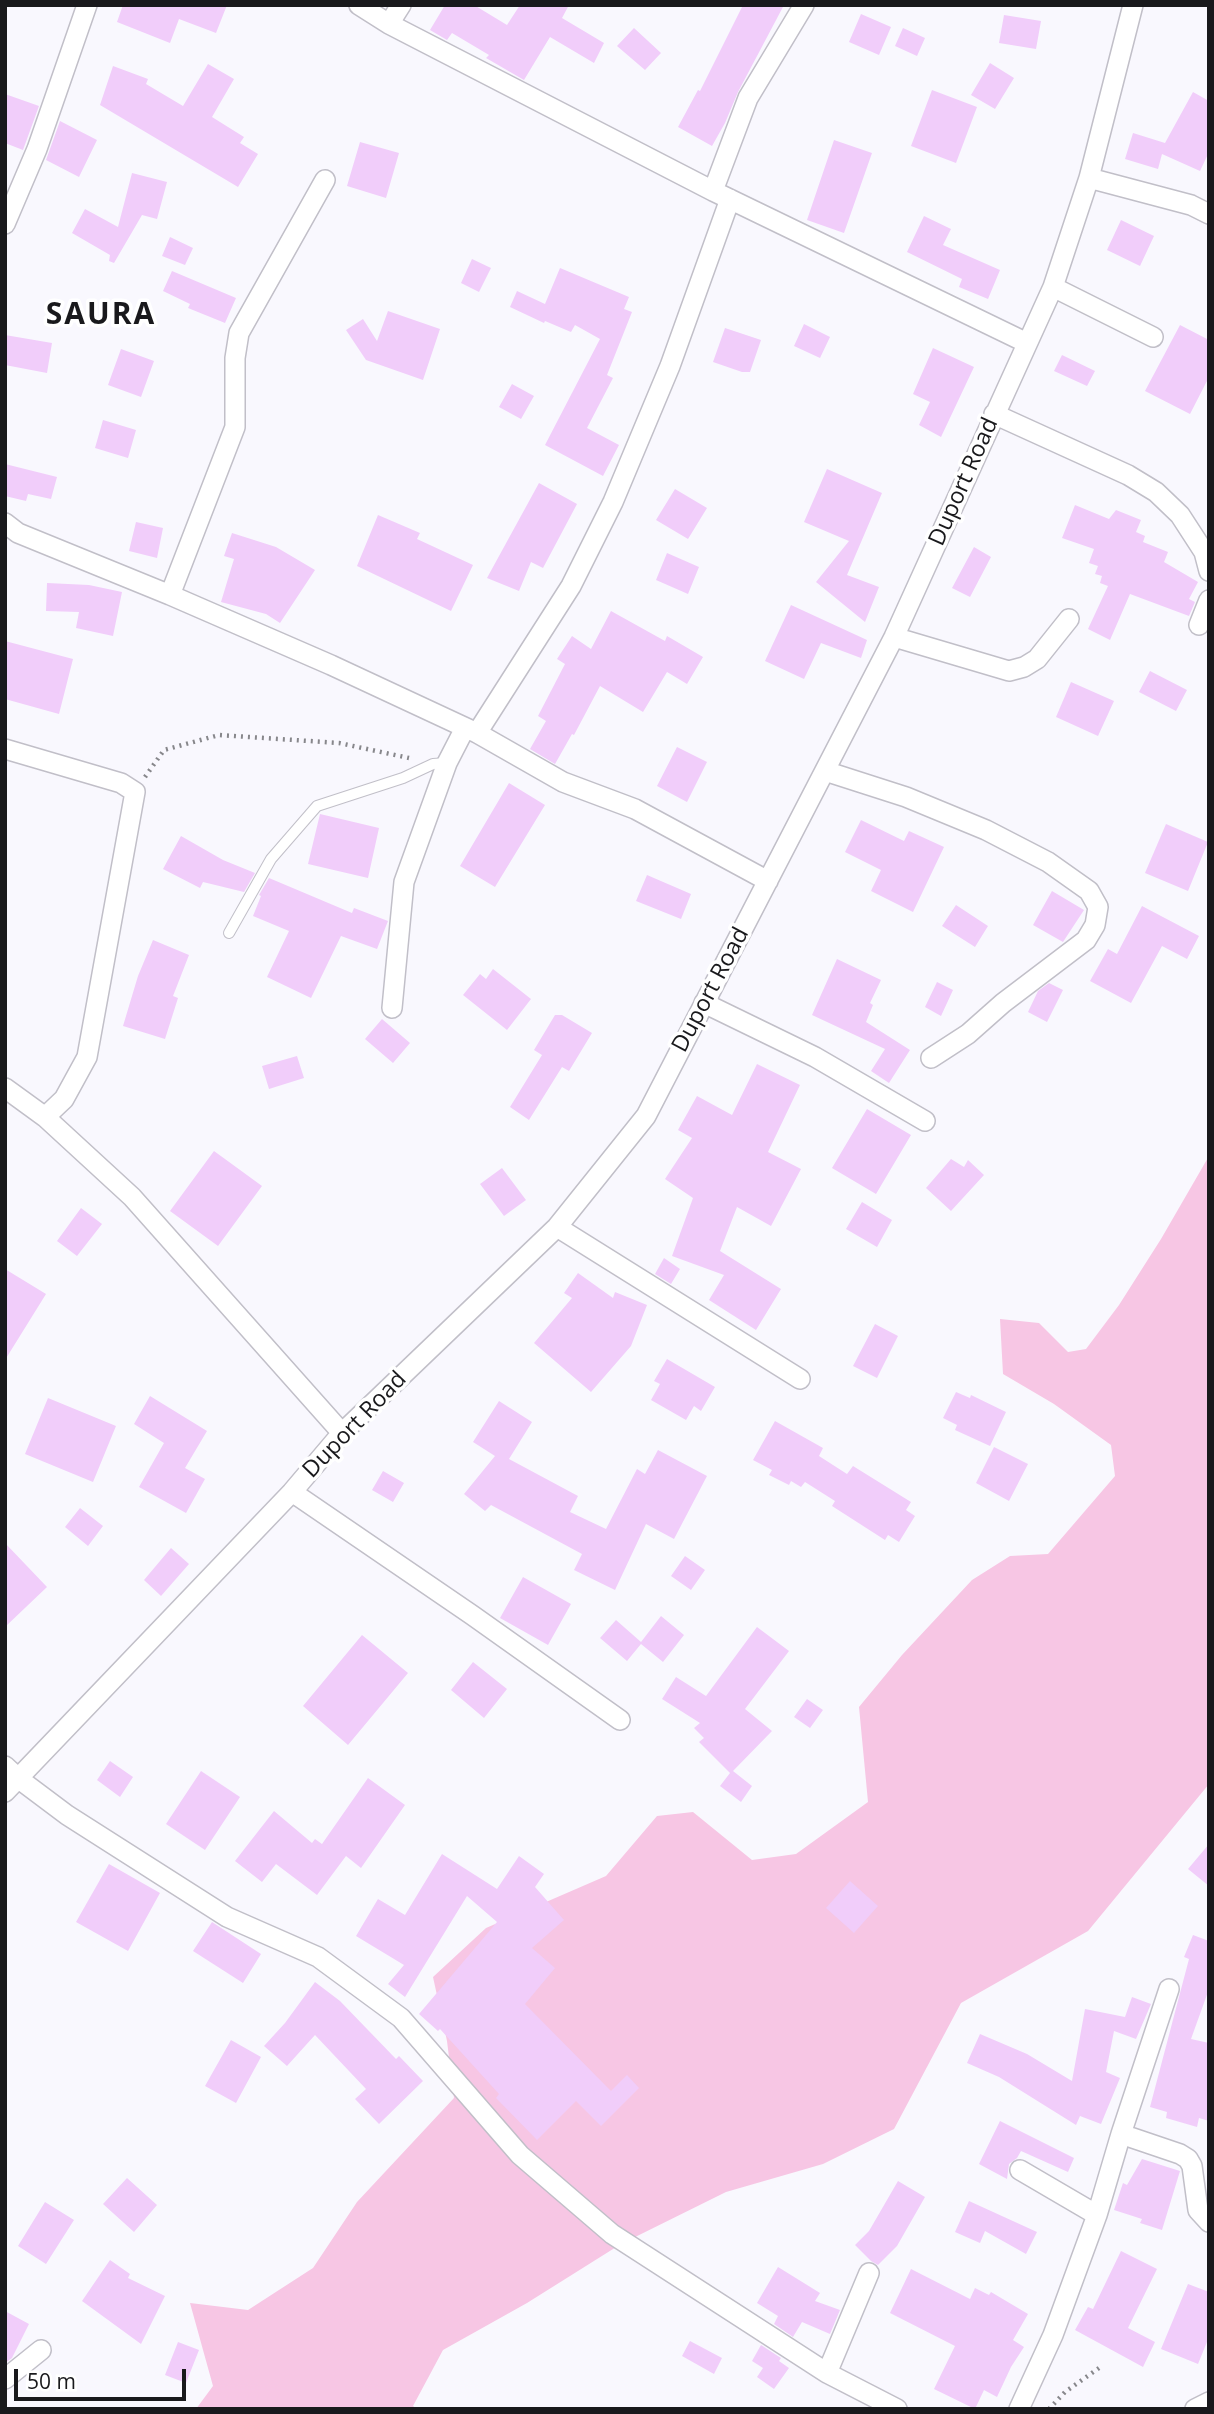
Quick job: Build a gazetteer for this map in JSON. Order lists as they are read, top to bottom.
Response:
{
  "streets": {
    "street": ["Duport Road"]
  },
  "districts": ["SAURA"],
  "scale_bar": "50 m"
}
